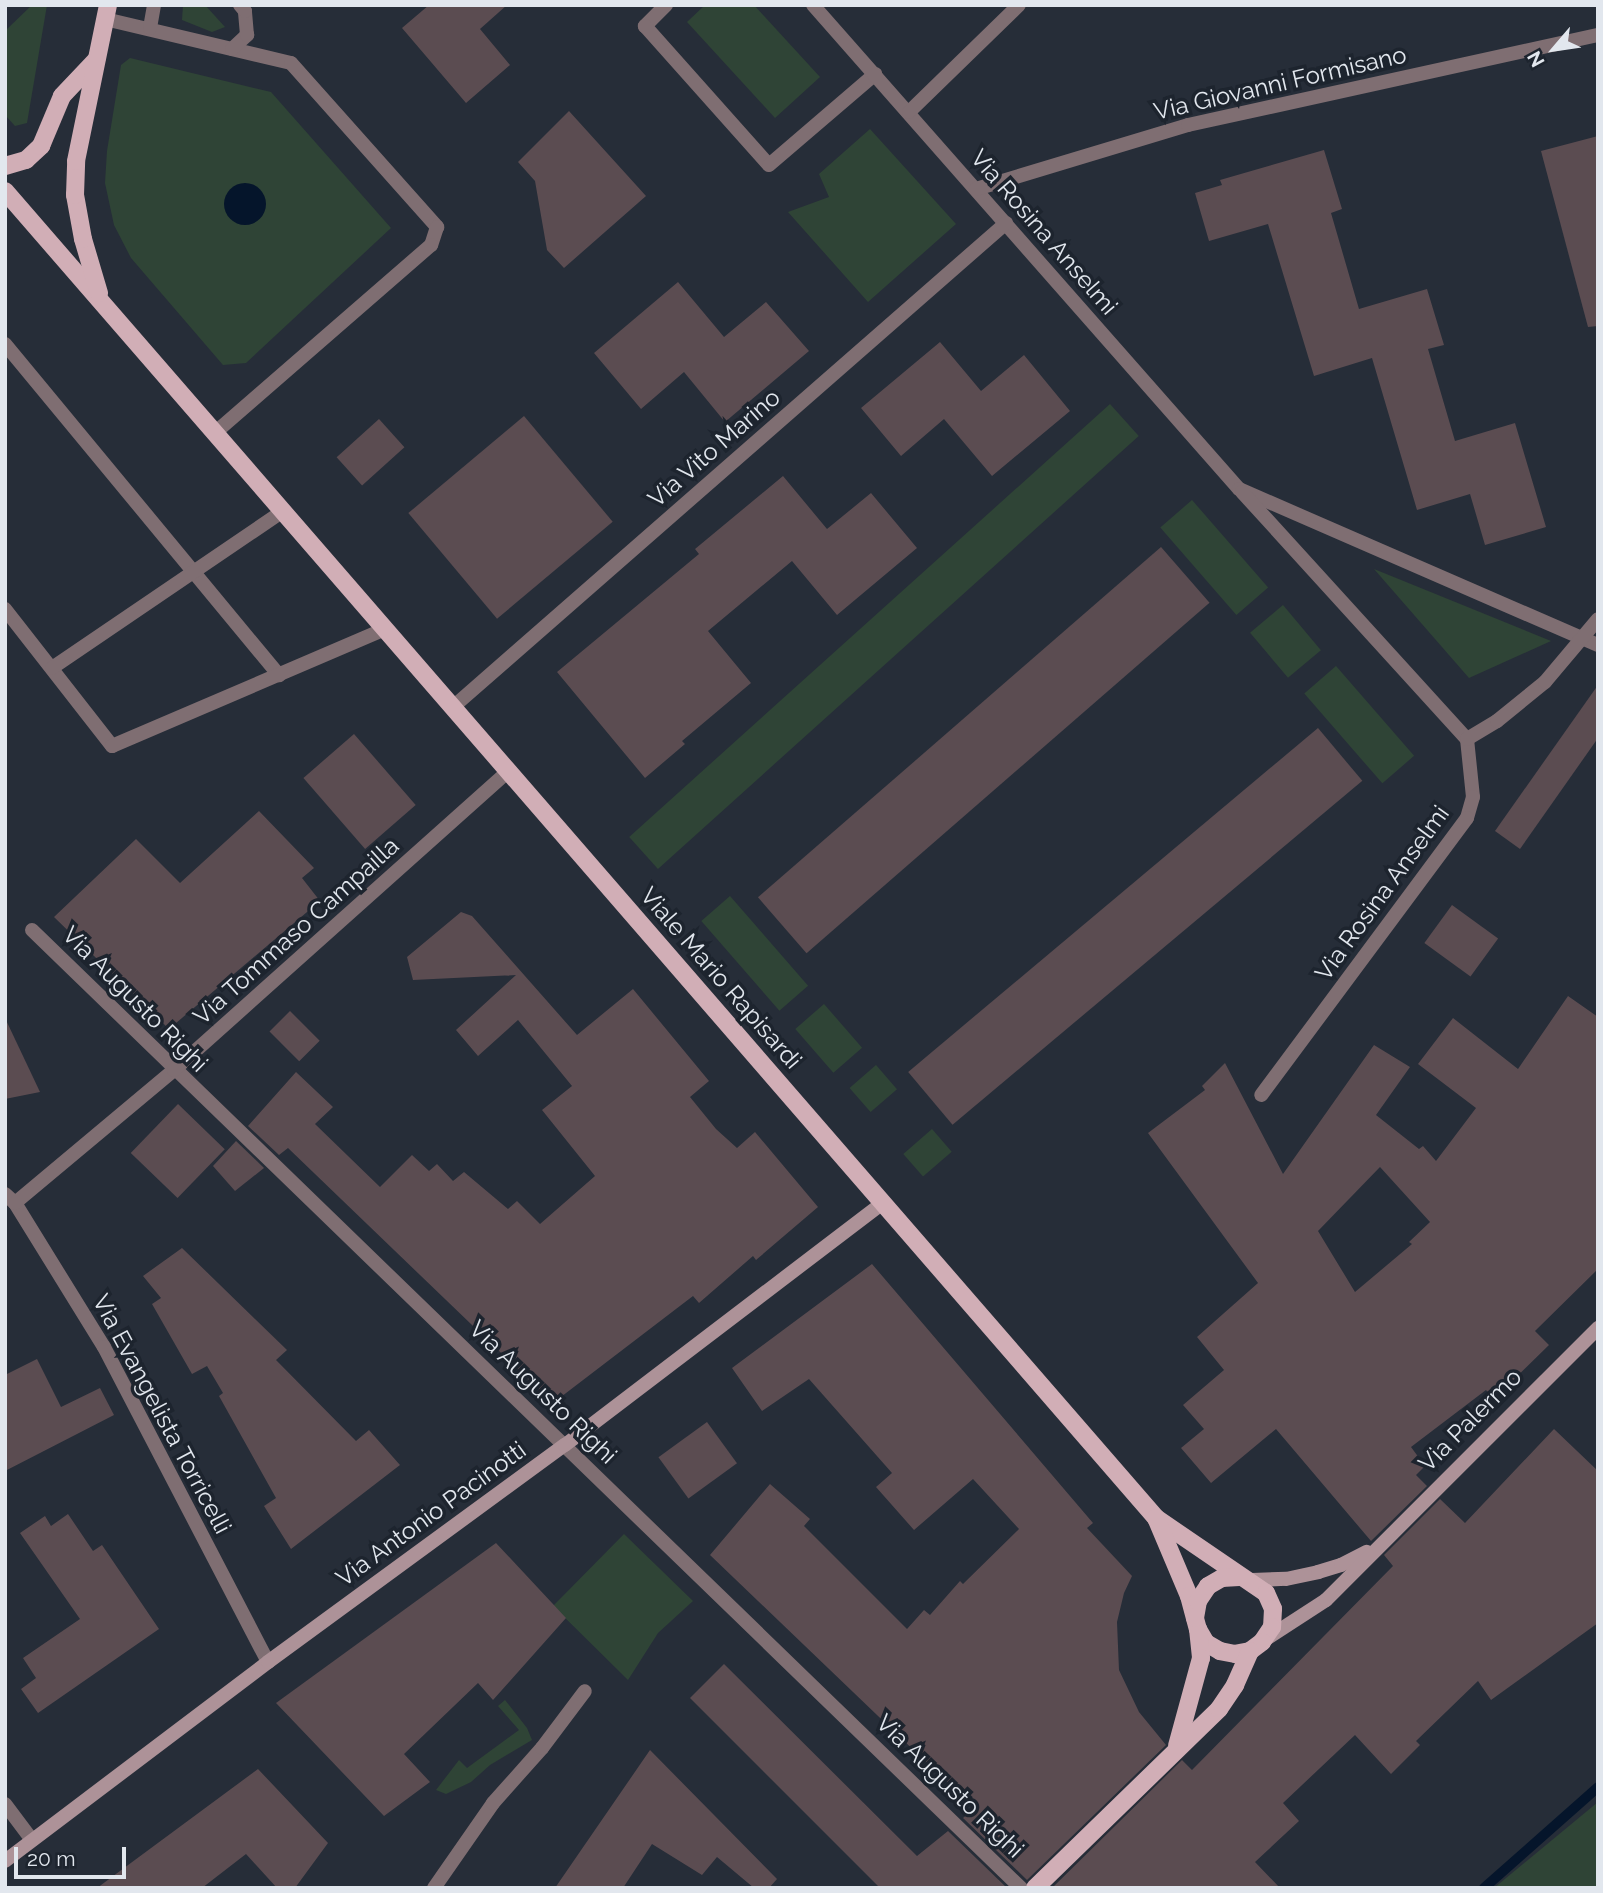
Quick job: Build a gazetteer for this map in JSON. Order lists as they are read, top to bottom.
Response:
{
  "streets": {
    "main road": ["Viale Mario Rapisardi", "Via Palermo", "Via Antonio Pacinotti"],
    "street": [
      "Via Giovanni Formisano",
      "Via Rosina Anselmi",
      "Via Vito Marino",
      "Via Tommaso Campailla",
      "Via Augusto Righi",
      "Via Evangelista Torricelli"
    ]
  },
  "crossings": [
    ["Via Giovanni Formisano", "Via Rosina Anselmi"],
    ["Via Rosina Anselmi", "Via Vito Marino"],
    ["Via Vito Marino", "Viale Mario Rapisardi"],
    ["Via Tommaso Campailla", "Viale Mario Rapisardi"],
    ["Via Tommaso Campailla", "Via Augusto Righi"],
    ["Via Tommaso Campailla", "Via Evangelista Torricelli"],
    ["Viale Mario Rapisardi", "Via Antonio Pacinotti"],
    ["Via Augusto Righi", "Via Antonio Pacinotti"],
    ["Via Evangelista Torricelli", "Via Antonio Pacinotti"]
  ],
  "scale_bar": "20 m",
  "north": "bottom left"
}
